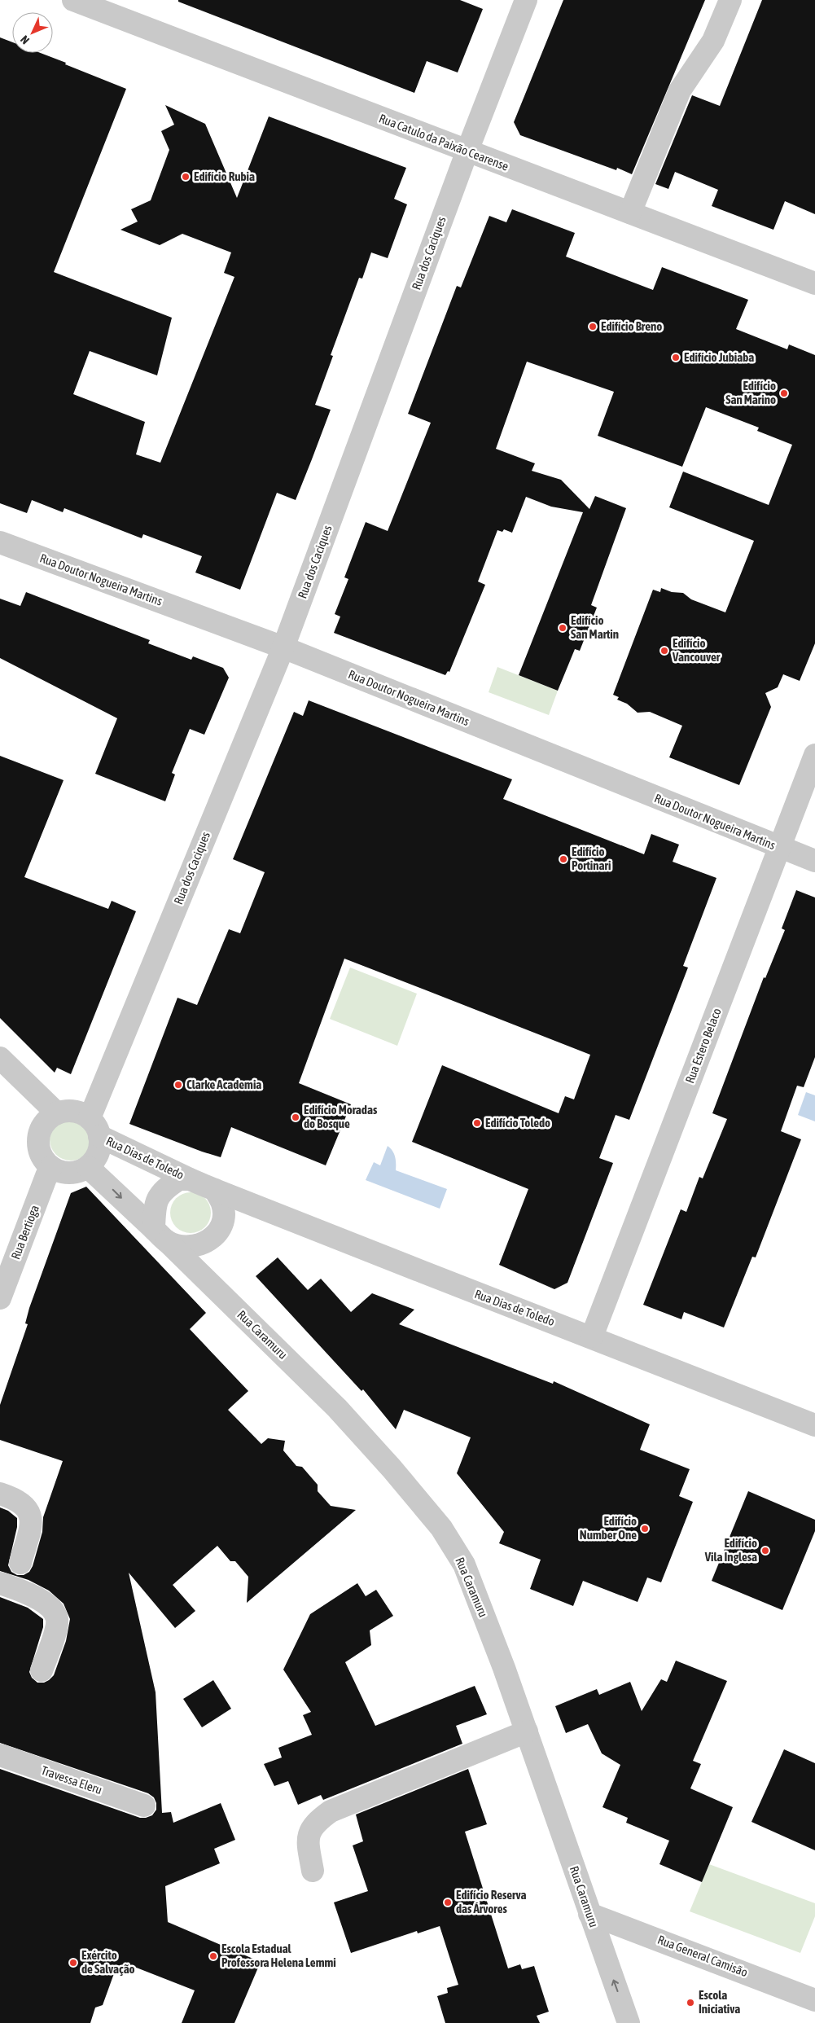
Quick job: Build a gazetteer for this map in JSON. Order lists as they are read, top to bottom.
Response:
{
  "streets": {
    "street": [
      "Rua Catulo da Paixão Cearense",
      "Rua dos Caciques",
      "Rua Doutor Nogueira Martins",
      "Rua Estero Belaco",
      "Rua Dias de Toledo",
      "Rua Bertioga",
      "Rua Caramuru",
      "Travessa Eleru",
      "Rua General Camisão"
    ]
  },
  "crossings": [
    ["Rua Catulo da Paixão Cearense", "Rua dos Caciques"],
    ["Rua dos Caciques", "Rua Doutor Nogueira Martins"],
    ["Rua dos Caciques", "Rua Dias de Toledo"],
    ["Rua dos Caciques", "Rua Bertioga"],
    ["Rua dos Caciques", "Rua Caramuru"],
    ["Rua Doutor Nogueira Martins", "Rua Estero Belaco"],
    ["Rua Estero Belaco", "Rua Dias de Toledo"],
    ["Rua Dias de Toledo", "Rua Bertioga"],
    ["Rua Dias de Toledo", "Rua Caramuru"],
    ["Rua Bertioga", "Rua Caramuru"],
    ["Rua Caramuru", "Rua General Camisão"]
  ],
  "places": [
    "Edifício Rubia",
    "Edifício Breno",
    "Edifício Jubiaba",
    "Edifício San Marino",
    "Edifício San Martin",
    "Edifício Vancouver",
    "Edifício Portinari",
    "Clarke Academia",
    "Edifício Moradas do Bosque",
    "Edifício Toledo",
    "Edifício Number One",
    "Edifício Vila Inglesa",
    "Edifício Reserva das Árvores",
    "Escola Estadual Professora Helena Lemmi",
    "Exército de Salvação",
    "Escola Iniciativa"
  ],
  "north": "bottom left"
}
